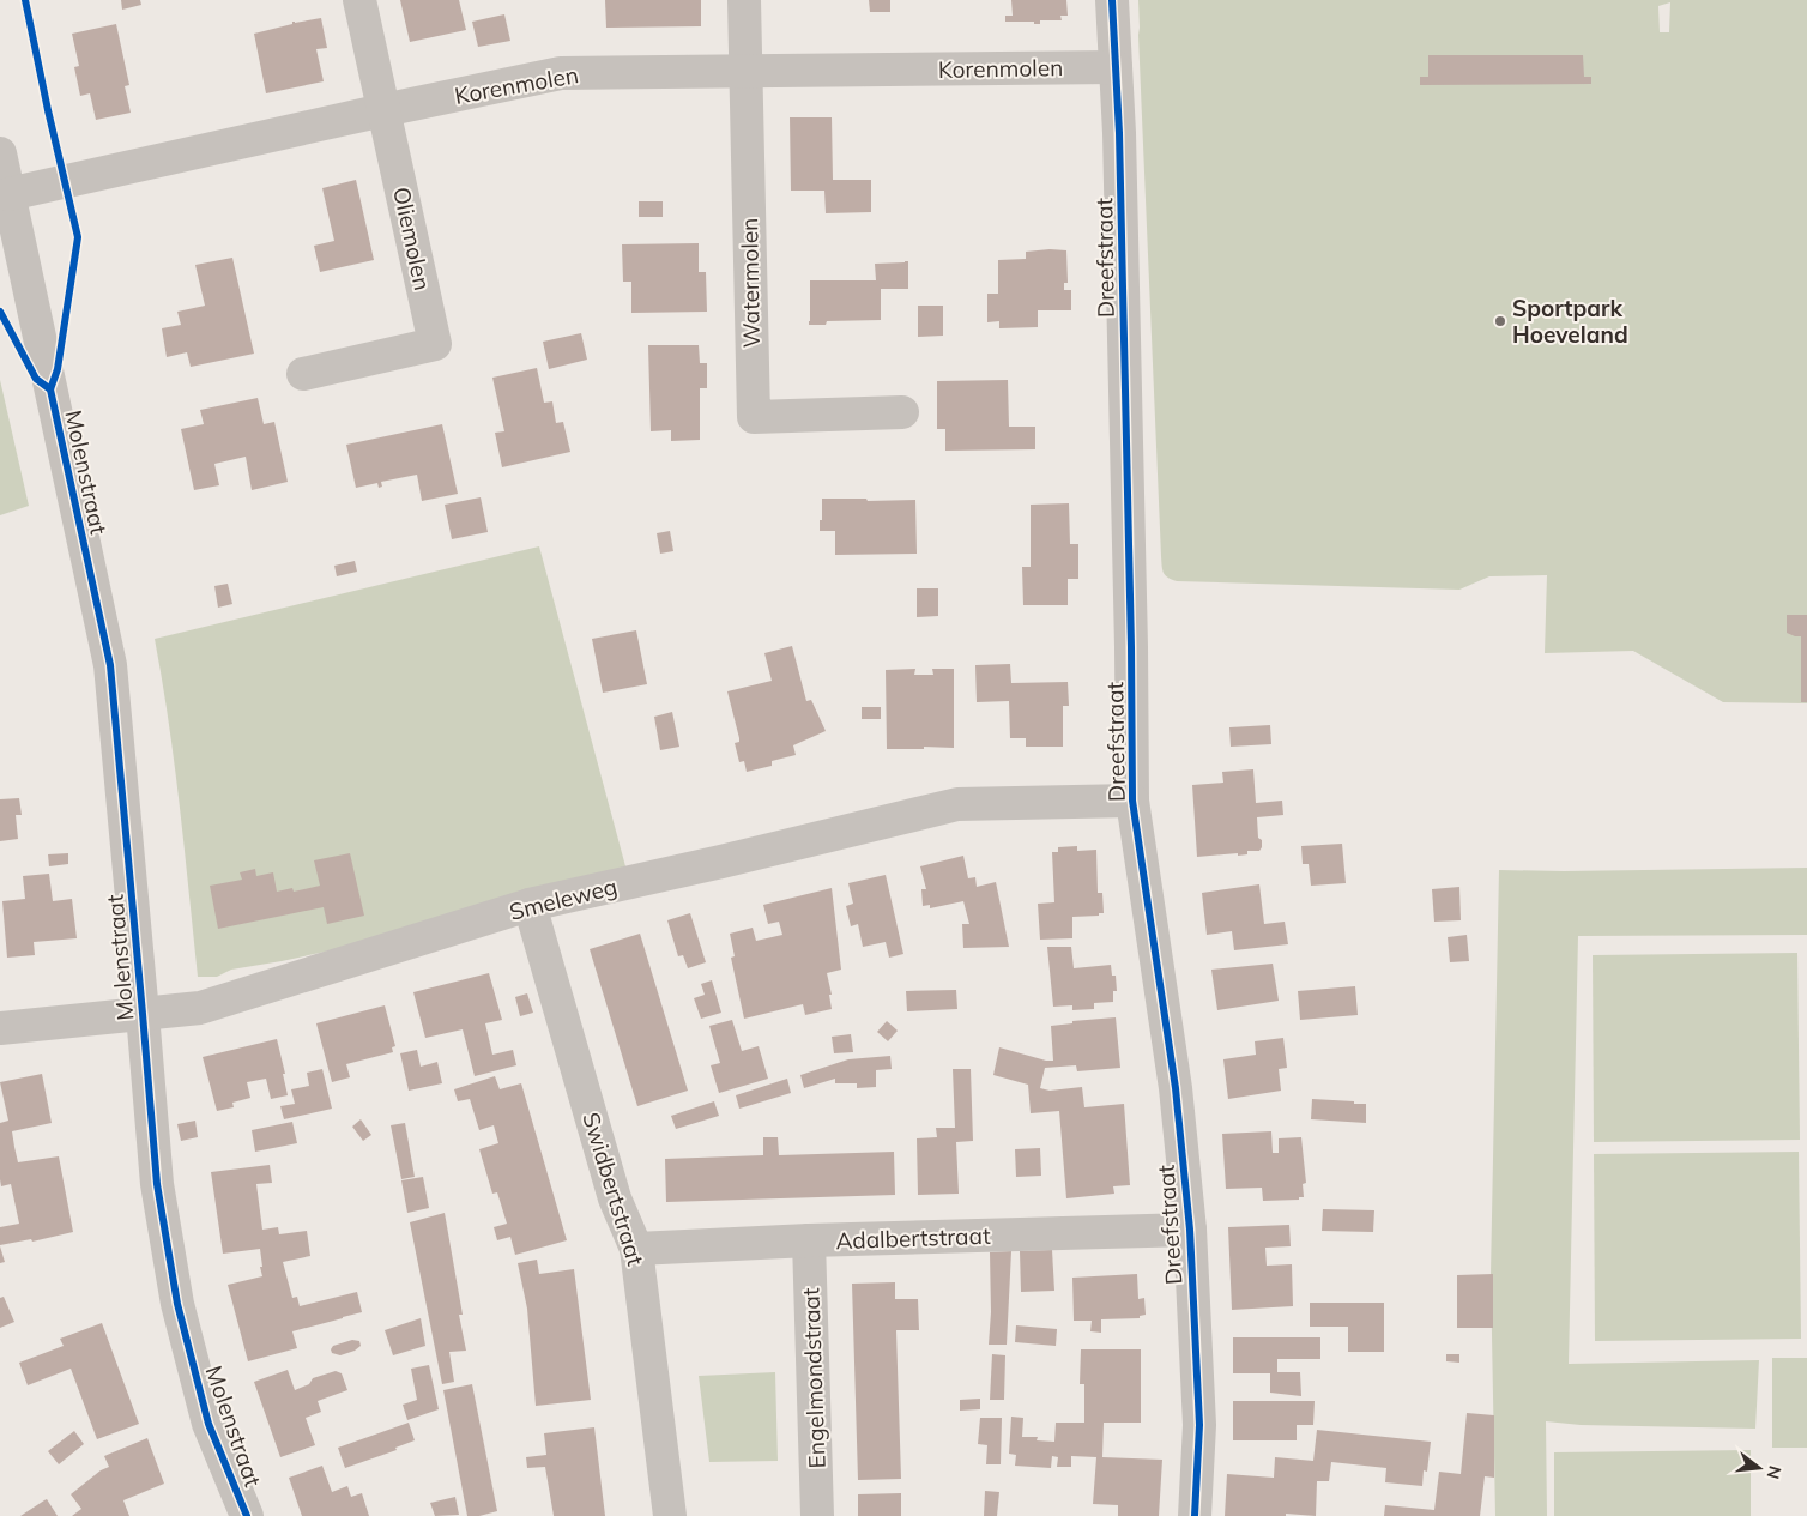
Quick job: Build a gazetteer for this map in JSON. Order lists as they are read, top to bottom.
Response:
{
  "streets": {
    "street": [
      "Korenmolen",
      "Oliemolen",
      "Dreefstraat",
      "Watermolen",
      "Molenstraat",
      "Smeleweg",
      "Swidbertstraat",
      "Adalbertstraat",
      "Engelmondstraat"
    ]
  },
  "crossings": [
    ["Korenmolen", "Oliemolen"],
    ["Korenmolen", "Dreefstraat"],
    ["Korenmolen", "Watermolen"],
    ["Korenmolen", "Molenstraat"],
    ["Dreefstraat", "Smeleweg"],
    ["Dreefstraat", "Adalbertstraat"],
    ["Molenstraat", "Smeleweg"],
    ["Smeleweg", "Swidbertstraat"],
    ["Swidbertstraat", "Adalbertstraat"],
    ["Adalbertstraat", "Engelmondstraat"]
  ],
  "places": ["Sportpark Hoeveland"],
  "north": "right"
}
